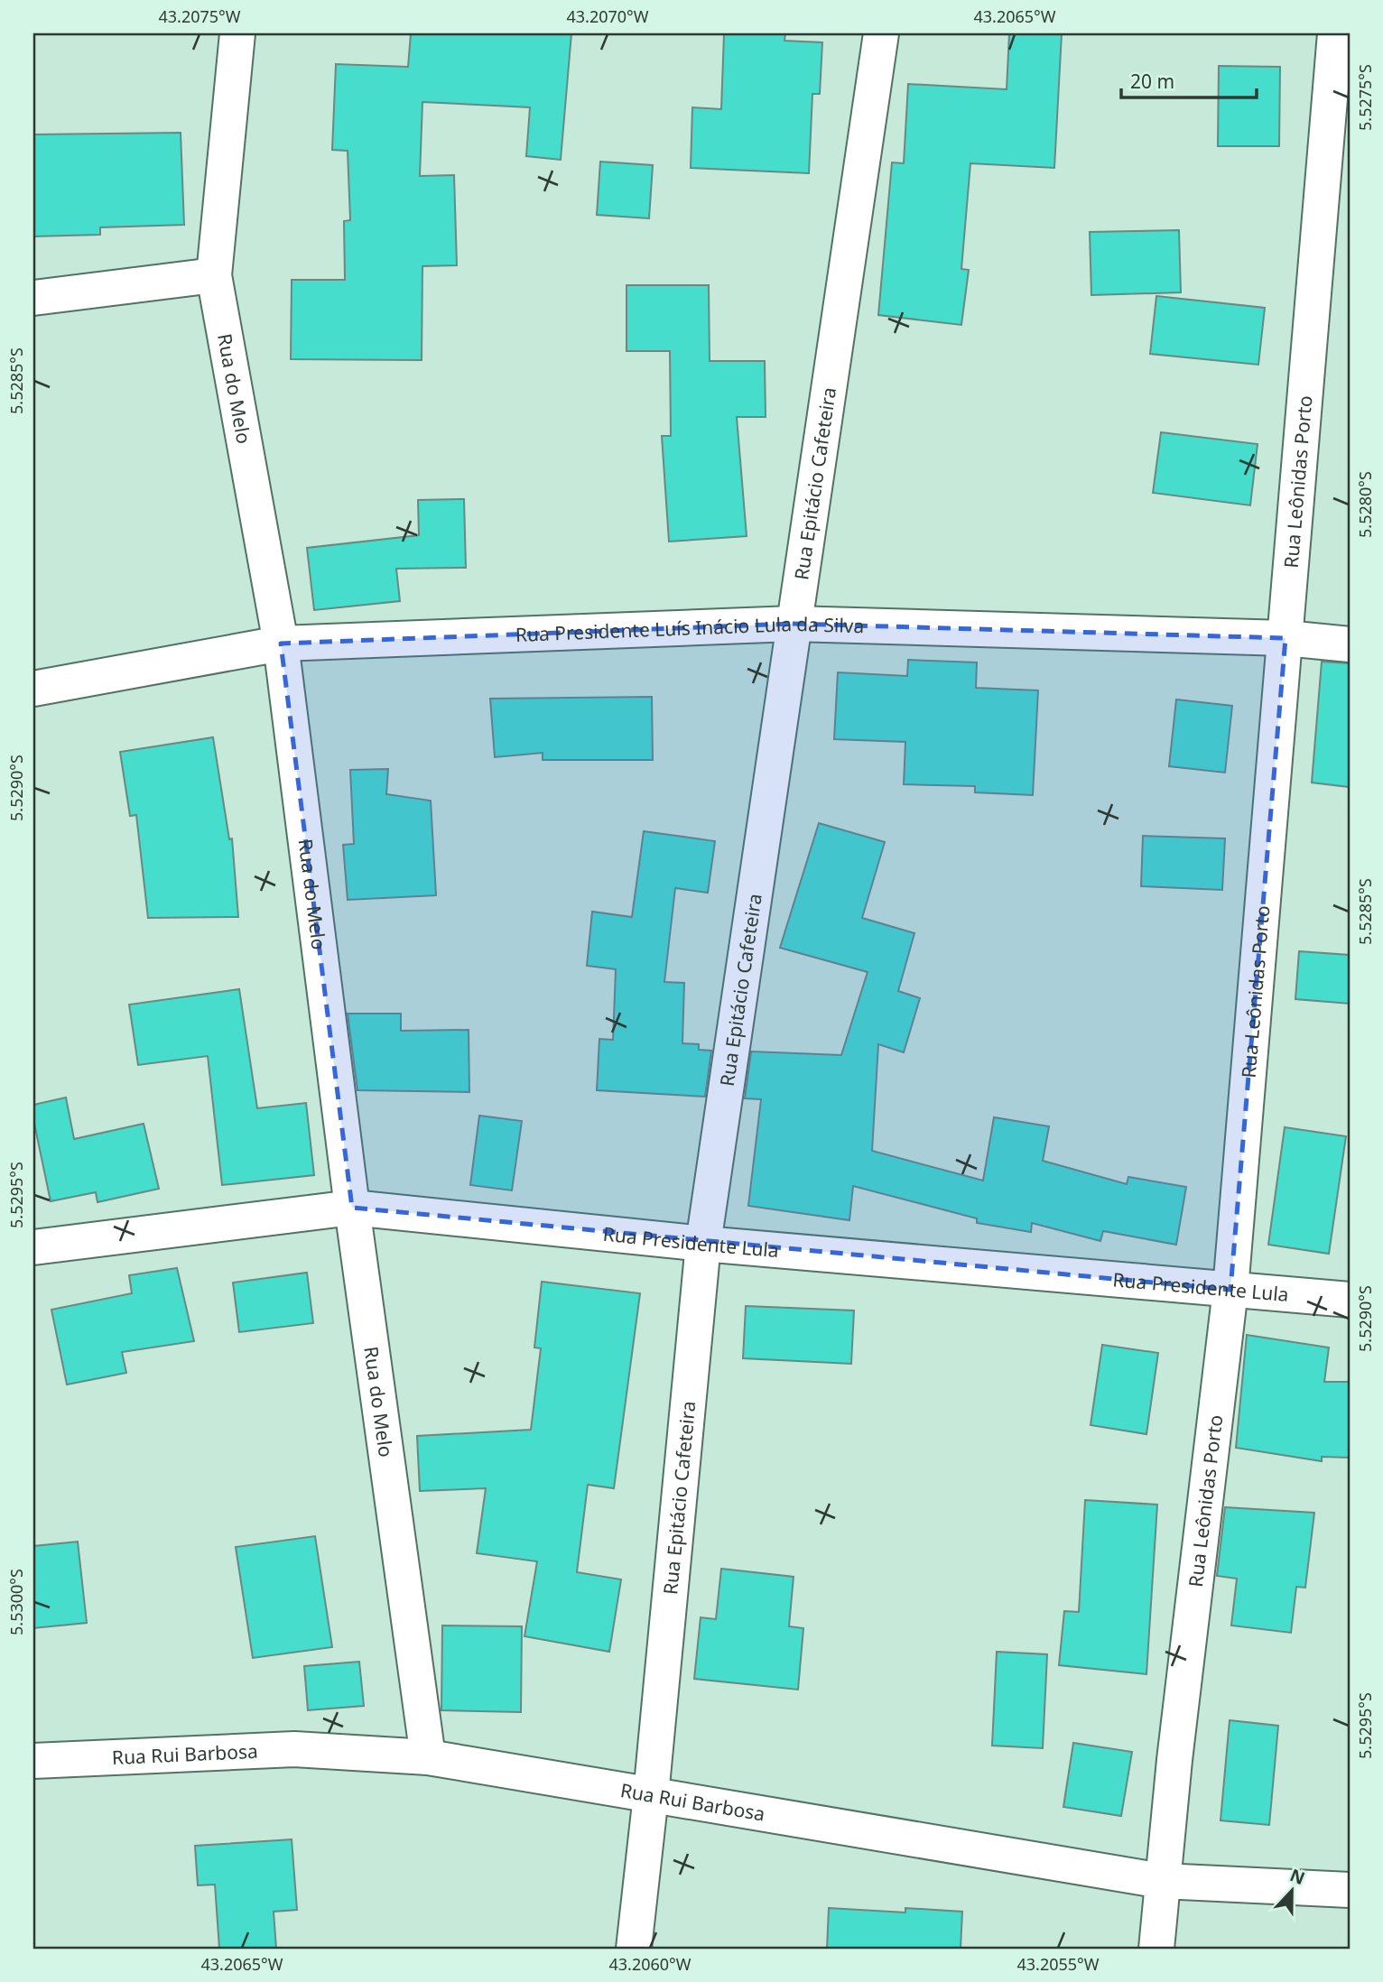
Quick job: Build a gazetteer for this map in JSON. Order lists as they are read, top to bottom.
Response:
{
  "streets": {
    "street": [
      "Rua do Melo",
      "Rua Leônidas Porto",
      "Rua Epitácio Cafeteira",
      "Rua Presidente Luís Inácio Lula da Silva",
      "Rua Presidente Lula",
      "Rua Rui Barbosa"
    ]
  },
  "crossings": [
    ["Rua do Melo", "Rua Presidente Luís Inácio Lula da Silva"],
    ["Rua do Melo", "Rua Presidente Lula"],
    ["Rua do Melo", "Rua Rui Barbosa"],
    ["Rua Leônidas Porto", "Rua Presidente Luís Inácio Lula da Silva"],
    ["Rua Leônidas Porto", "Rua Presidente Lula"],
    ["Rua Leônidas Porto", "Rua Rui Barbosa"],
    ["Rua Epitácio Cafeteira", "Rua Presidente Luís Inácio Lula da Silva"],
    ["Rua Epitácio Cafeteira", "Rua Presidente Lula"],
    ["Rua Epitácio Cafeteira", "Rua Rui Barbosa"]
  ],
  "scale_bar": "20 m",
  "north": "top",
  "coordinates": [
    "43.2075°W",
    "43.2070°W",
    "43.2065°W",
    "5.5275°S",
    "5.5285°S",
    "5.5280°S",
    "5.5290°S",
    "5.5295°S",
    "5.5300°S",
    "43.2060°W",
    "43.2055°W"
  ]
}
